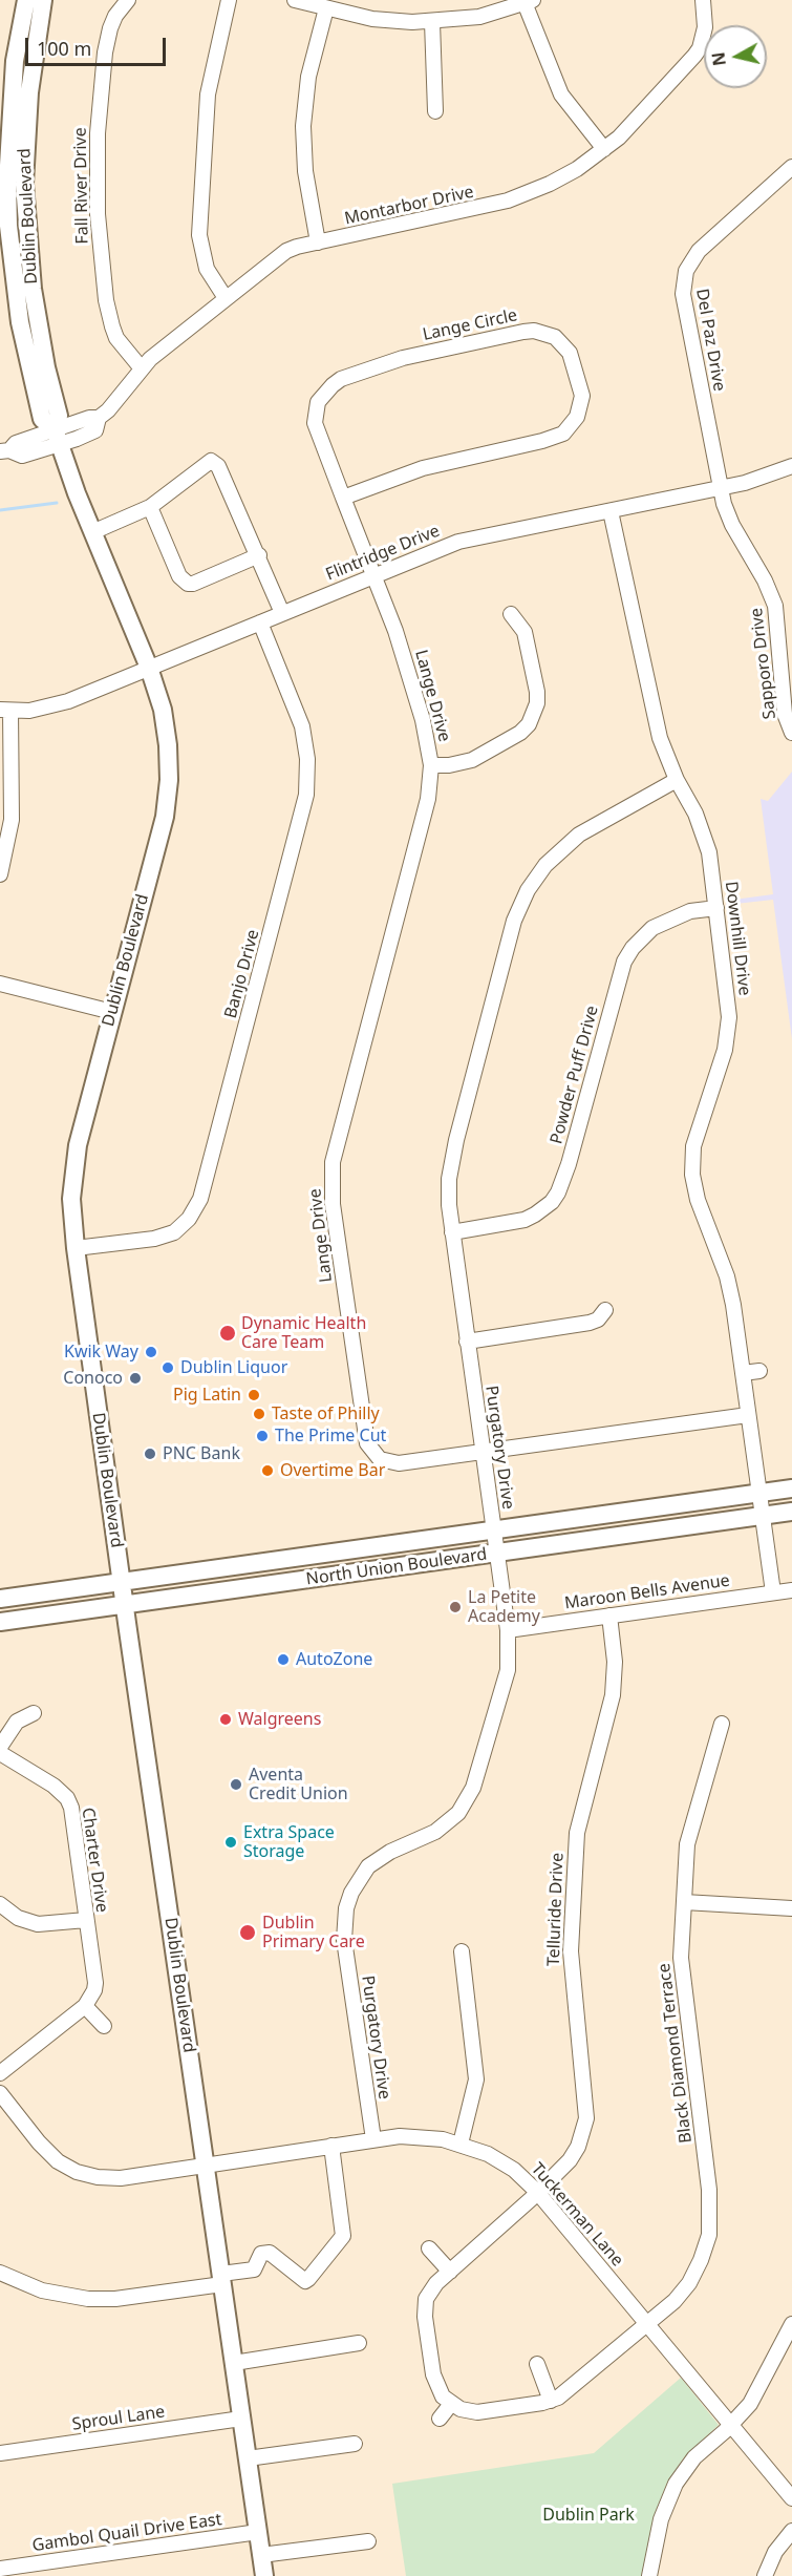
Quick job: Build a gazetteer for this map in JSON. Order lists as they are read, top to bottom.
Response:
{
  "streets": {
    "main road": ["Dublin Boulevard", "North Union Boulevard"],
    "street": [
      "Fall River Drive",
      "Montarbor Drive",
      "Lange Circle",
      "Del Paz Drive",
      "Flintridge Drive",
      "Sapporo Drive",
      "Lange Drive",
      "Downhill Drive",
      "Banjo Drive",
      "Powder Puff Drive",
      "Purgatory Drive",
      "Maroon Bells Avenue",
      "Charter Drive",
      "Telluride Drive",
      "Black Diamond Terrace",
      "Tuckerman Lane",
      "Sproul Lane",
      "Gambol Quail Drive East"
    ]
  },
  "crossings": [
    ["Fall River Drive", "Montarbor Drive"],
    ["Montarbor Drive", "Dublin Boulevard"],
    ["Dublin Boulevard", "Flintridge Drive"],
    ["Dublin Boulevard", "Banjo Drive"],
    ["Dublin Boulevard", "North Union Boulevard"],
    ["Dublin Boulevard", "Tuckerman Lane"],
    ["Dublin Boulevard", "Sproul Lane"],
    ["Dublin Boulevard", "Gambol Quail Drive East"],
    ["Lange Circle", "Flintridge Drive"],
    ["Lange Circle", "Lange Drive"],
    ["Del Paz Drive", "Flintridge Drive"],
    ["Del Paz Drive", "Sapporo Drive"],
    ["Flintridge Drive", "Sapporo Drive"],
    ["Flintridge Drive", "Lange Drive"],
    ["Flintridge Drive", "Downhill Drive"],
    ["Flintridge Drive", "Banjo Drive"],
    ["Lange Drive", "Downhill Drive"],
    ["Lange Drive", "Purgatory Drive"],
    ["Downhill Drive", "Powder Puff Drive"],
    ["Downhill Drive", "Purgatory Drive"],
    ["Downhill Drive", "North Union Boulevard"],
    ["Downhill Drive", "Maroon Bells Avenue"],
    ["Powder Puff Drive", "Purgatory Drive"],
    ["Purgatory Drive", "North Union Boulevard"],
    ["Purgatory Drive", "Maroon Bells Avenue"],
    ["Purgatory Drive", "Tuckerman Lane"],
    ["Maroon Bells Avenue", "Telluride Drive"],
    ["Telluride Drive", "Tuckerman Lane"],
    ["Black Diamond Terrace", "Tuckerman Lane"]
  ],
  "parks": ["Dublin Park"],
  "places": [
    "Dynamic Health Care Team",
    "Kwik Way",
    "Dublin Liquor",
    "Conoco",
    "Pig Latin",
    "Taste of Philly",
    "The Prime Cut",
    "PNC Bank",
    "Overtime Bar",
    "La Petite Academy",
    "AutoZone",
    "Walgreens",
    "Aventa Credit Union",
    "Extra Space Storage",
    "Dublin Primary Care"
  ],
  "scale_bar": "100 m",
  "north": "left"
}
